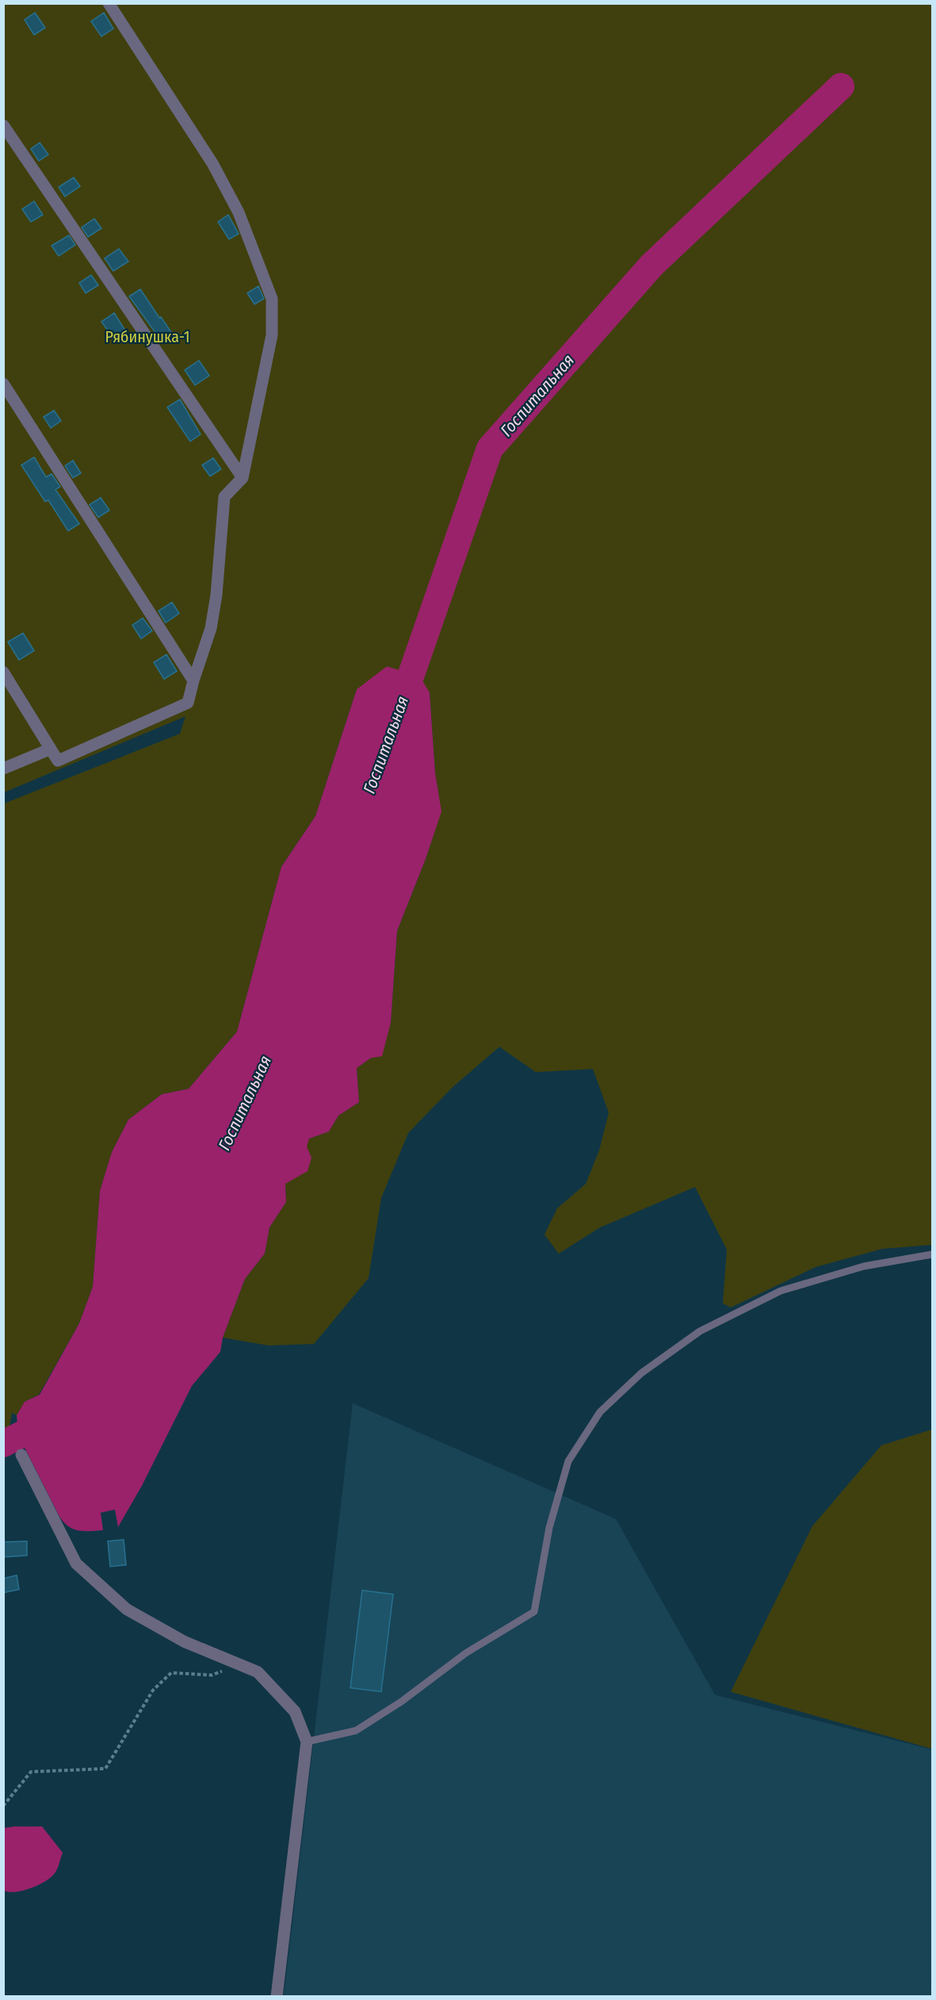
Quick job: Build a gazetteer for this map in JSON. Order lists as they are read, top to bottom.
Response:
{
  "water": ["Госпитальная"],
  "parks": ["Рябинушка-1"]
}
